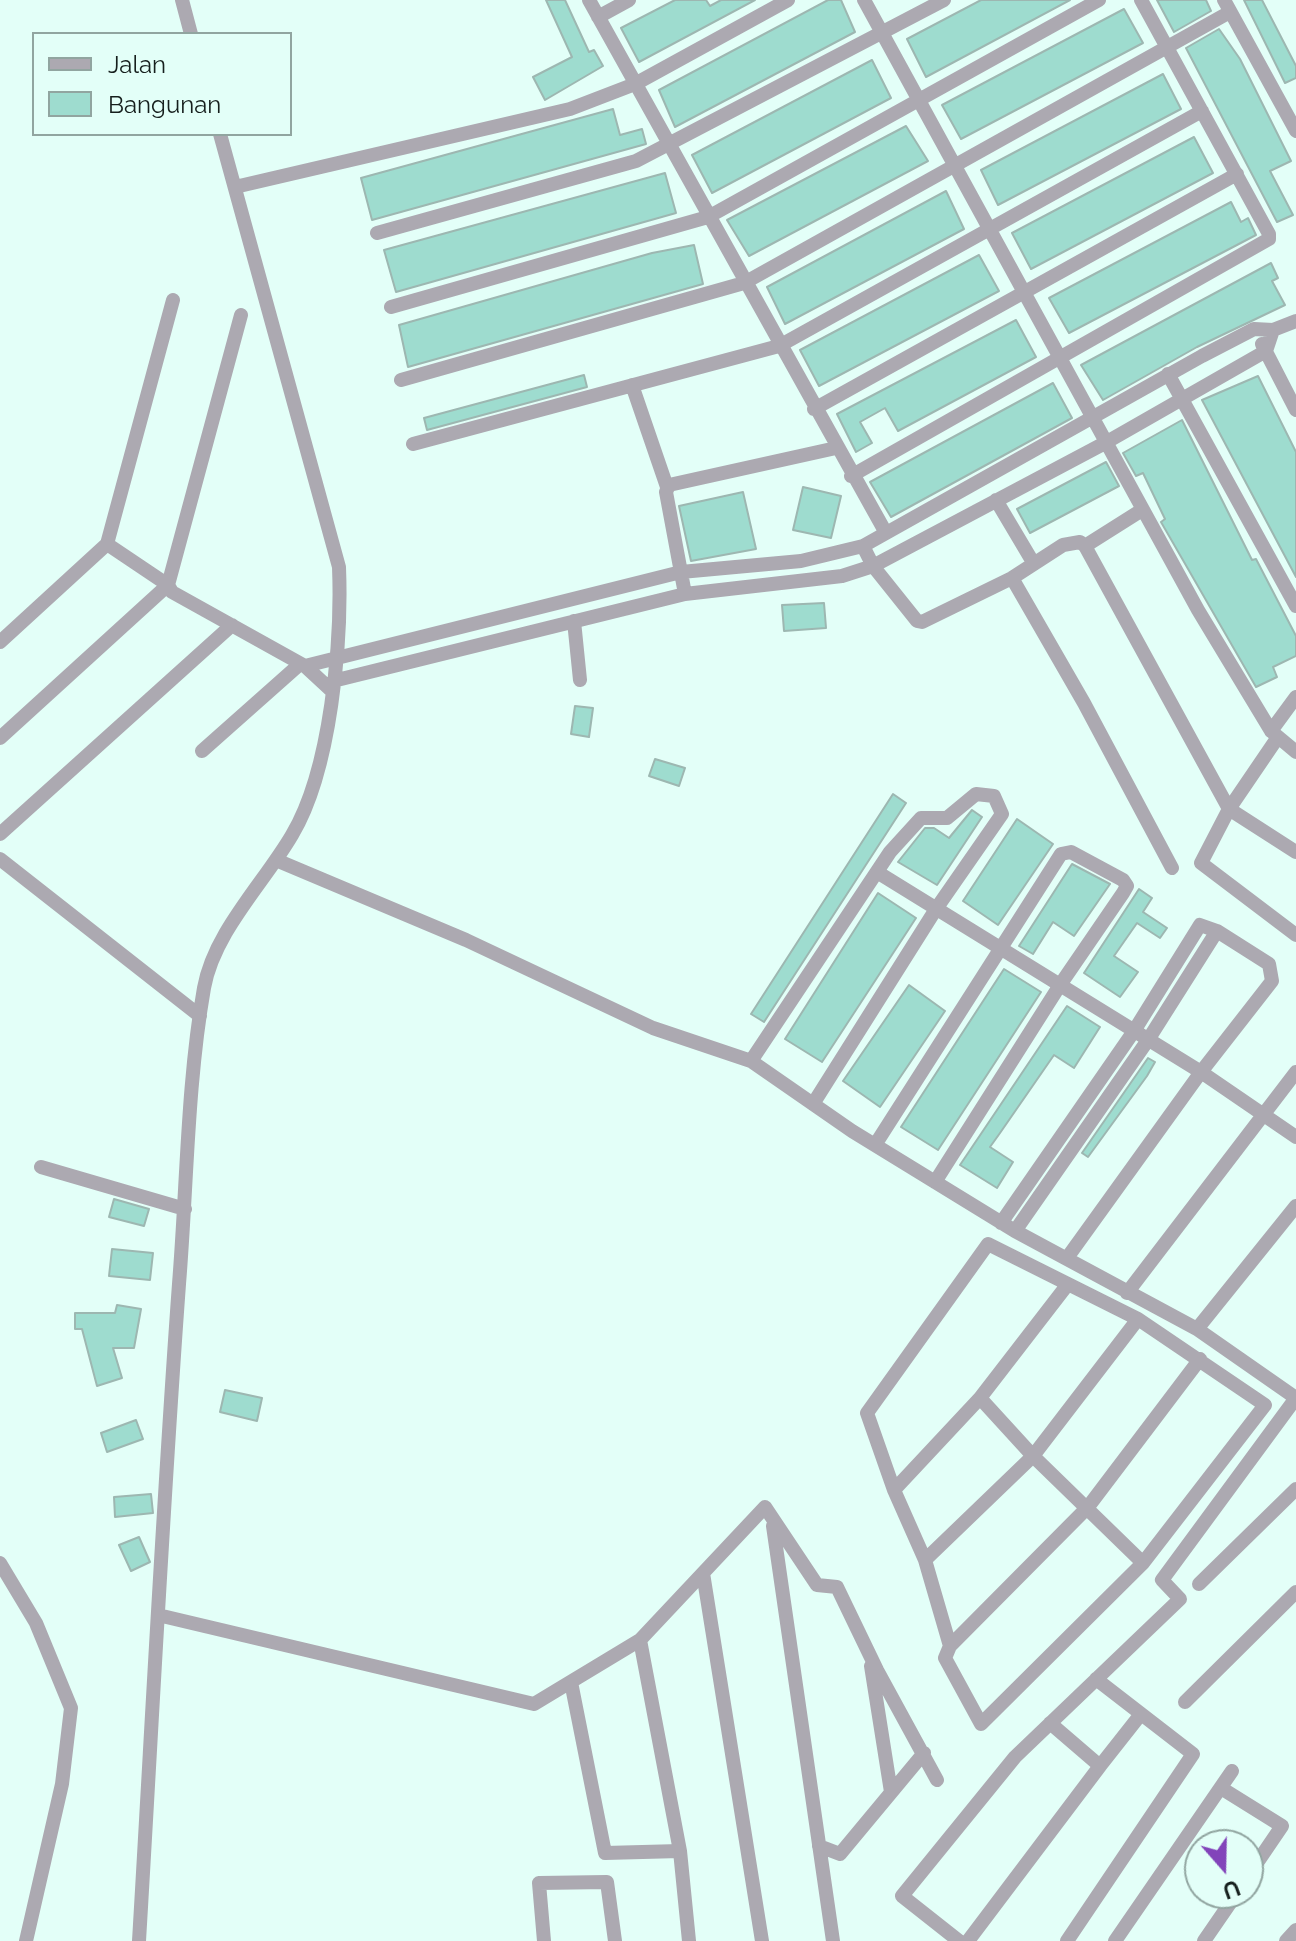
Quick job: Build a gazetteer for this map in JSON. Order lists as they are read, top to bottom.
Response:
{
  "legend": ["Jalan", "Bangunan"],
  "north": "bottom"
}
